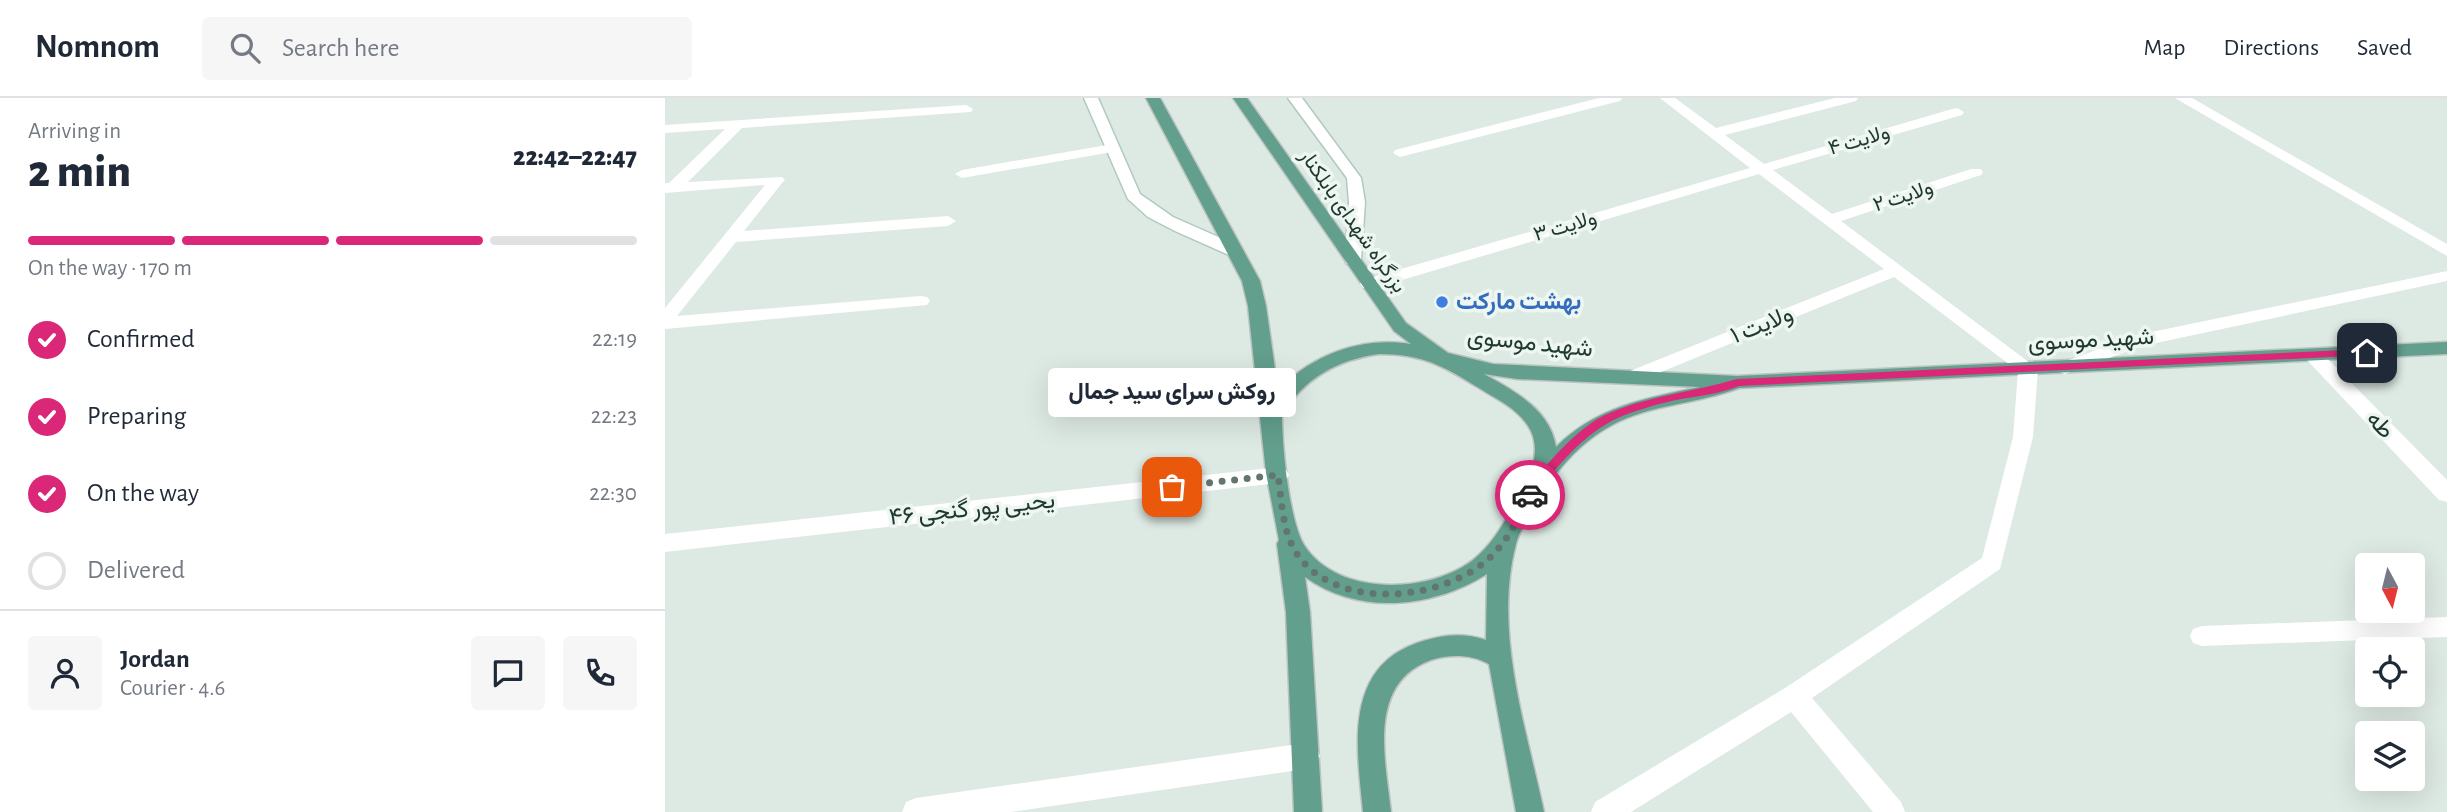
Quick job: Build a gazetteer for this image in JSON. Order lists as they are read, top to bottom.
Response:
{
  "streets": {
    "main road": ["بزرگراه شهدای بابلکنار", "شهید موسوی"],
    "street": [
      "ولایت ۴",
      "ولایت ۲",
      "ولایت ۳",
      "ولایت ۱",
      "طه",
      "یحیی پور گنجی ۴۶"
    ]
  },
  "crossings": [
    ["ولایت ۴", "ولایت ۳"],
    ["بزرگراه شهدای بابلکنار", "ولایت ۳"],
    ["بزرگراه شهدای بابلکنار", "شهید موسوی"],
    ["ولایت ۱", "شهید موسوی"],
    ["شهید موسوی", "طه"]
  ],
  "places": ["بهشت مارکت", "روکش سرای سید جمال"],
  "north": "bottom",
  "page": {
    "header": "Nomnom",
    "search": "Search here",
    "nav": ["Map", "Directions", "Saved"],
    "heading": ["2 min", "Arriving in", "22:42–22:47"],
    "panel": ["Jordan", "Courier · 4.6"],
    "bar": "On the way · 170 m",
    "list": [
      ["Confirmed", "22:19"],
      ["Preparing", "22:23"],
      ["On the way", "22:30"],
      "Delivered"
    ],
    "bubble": "روکش سرای سید جمال"
  }
}
